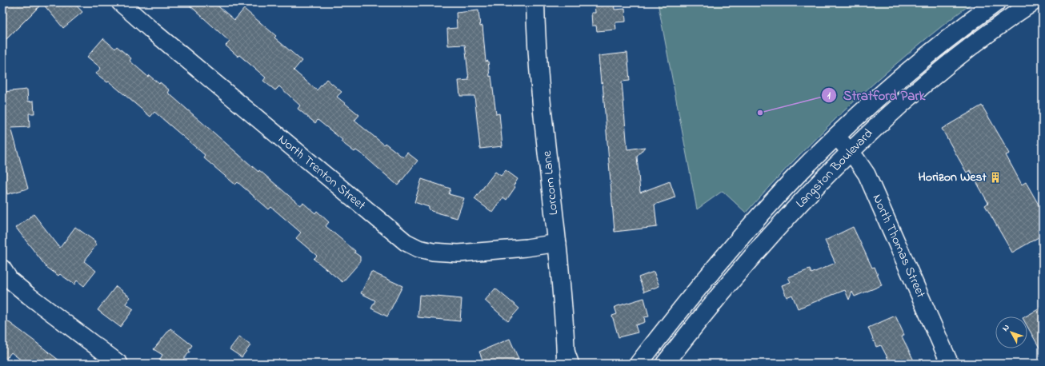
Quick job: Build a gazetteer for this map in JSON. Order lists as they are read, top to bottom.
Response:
{
  "streets": {
    "main road": ["Langston Boulevard", "Lorcom Lane"],
    "street": ["North Trenton Street", "North Thomas Street"]
  },
  "crossings": [
    ["Langston Boulevard", "North Thomas Street"],
    ["North Trenton Street", "Lorcom Lane"]
  ],
  "places": {
    "other": ["Stratford Park"],
    "building": ["Horizon West"]
  },
  "north": "top left"
}
